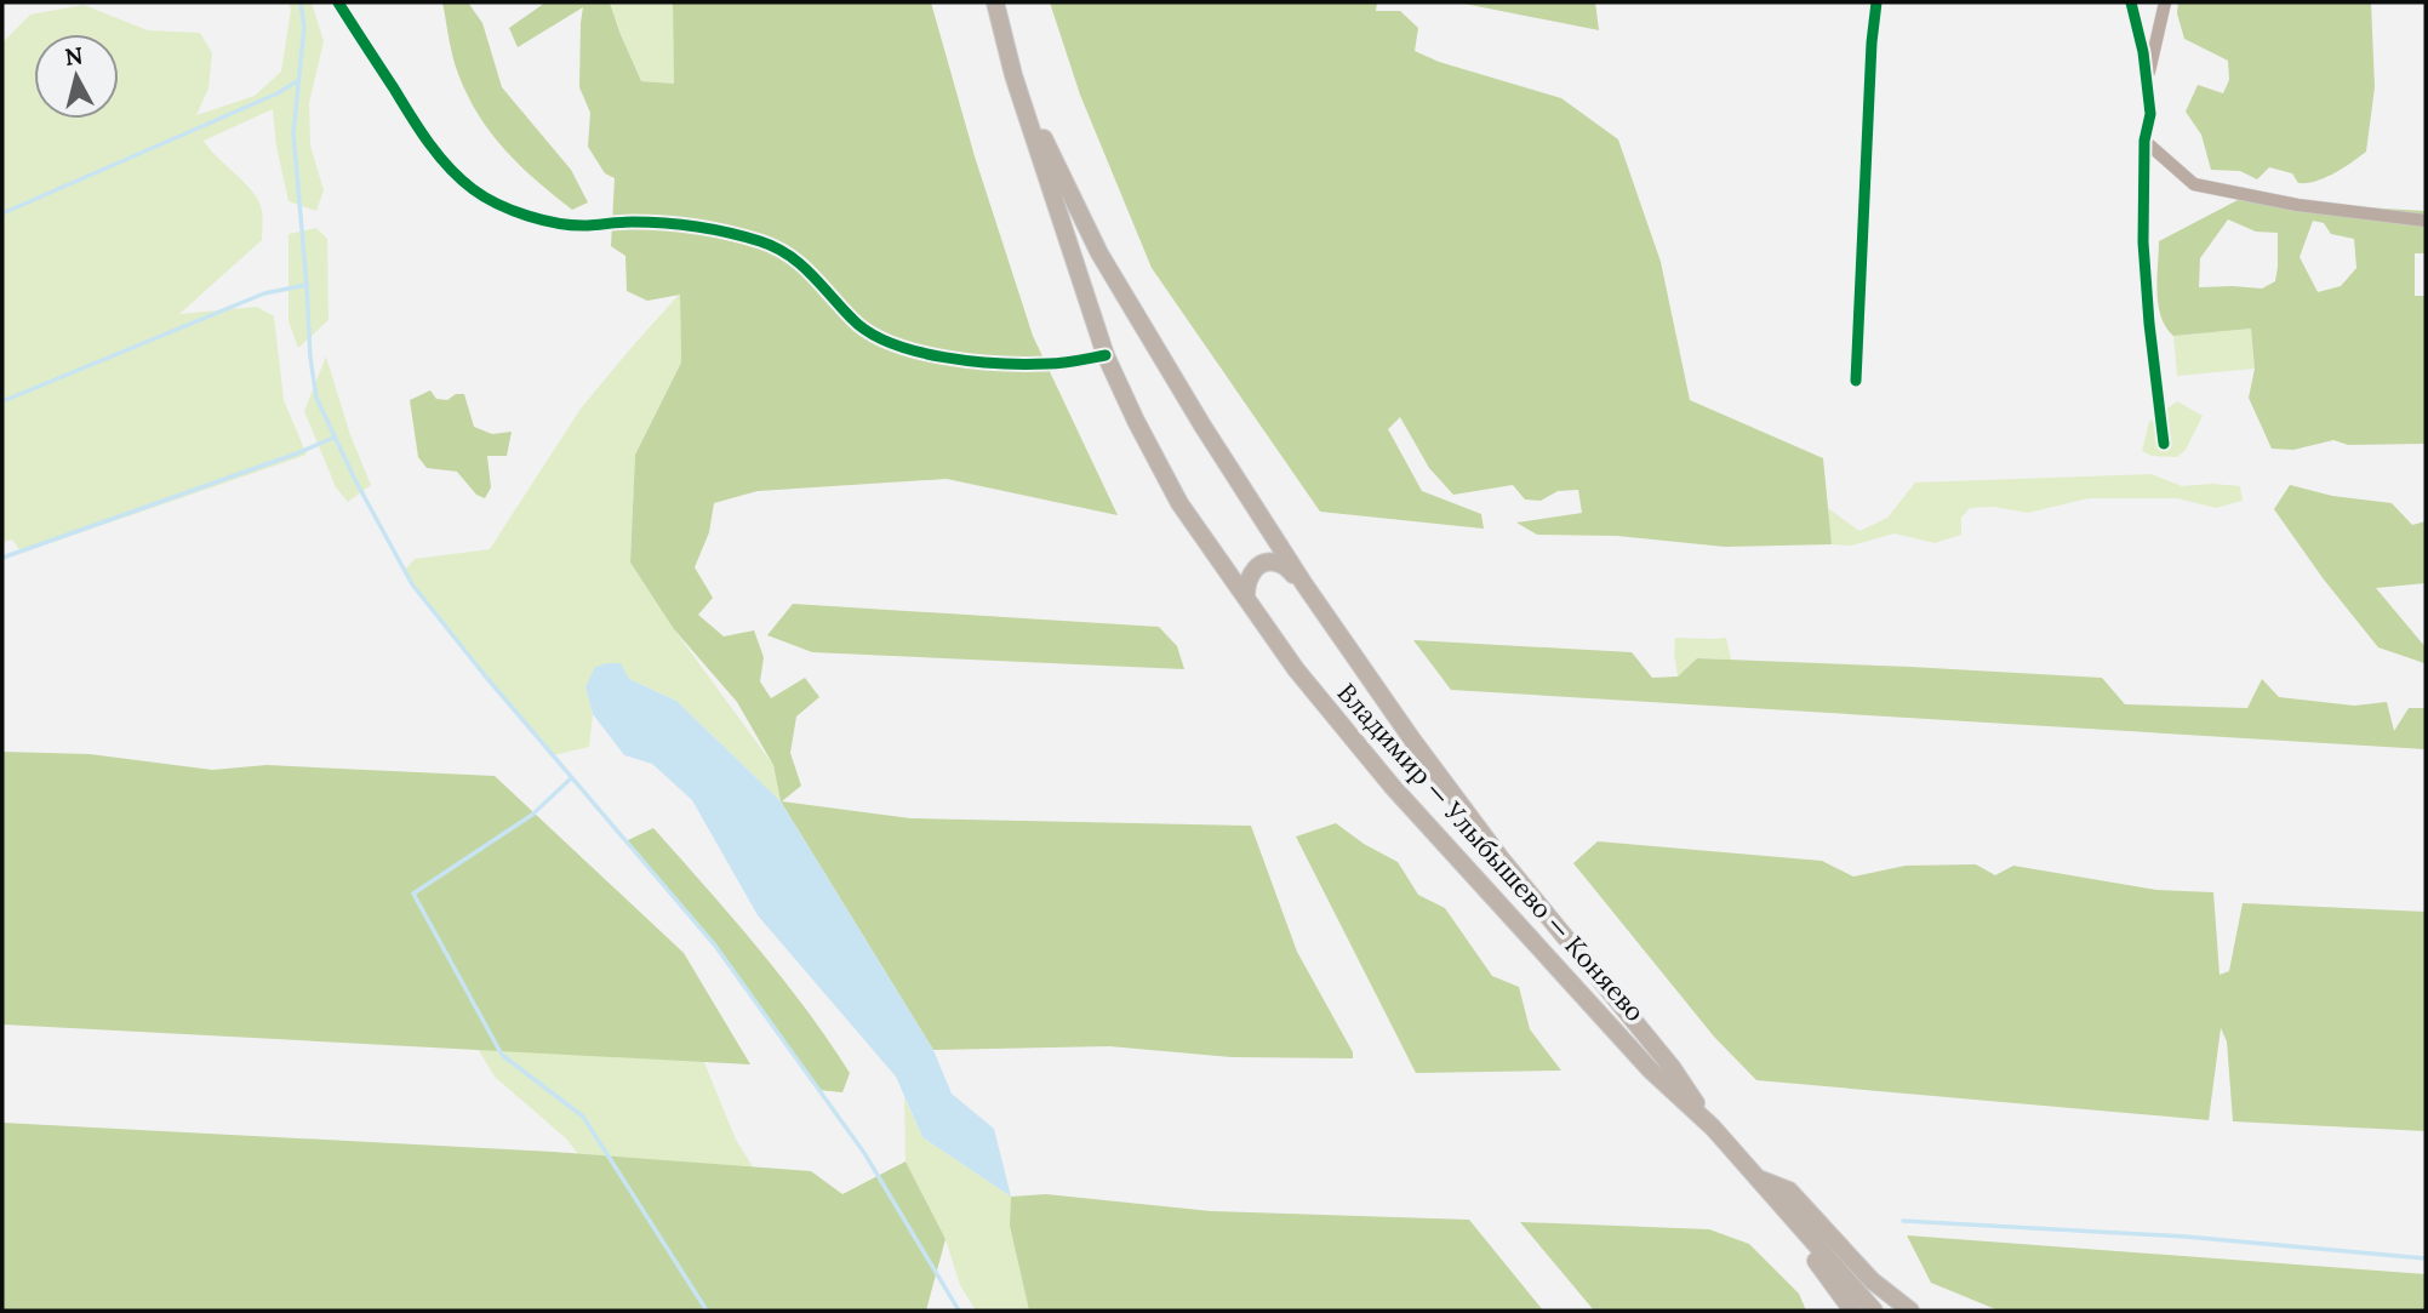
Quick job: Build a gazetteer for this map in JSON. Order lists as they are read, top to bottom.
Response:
{
  "streets": {
    "main road": ["Владимир — Улыбышево — Коняево"]
  },
  "north": "top"
}
